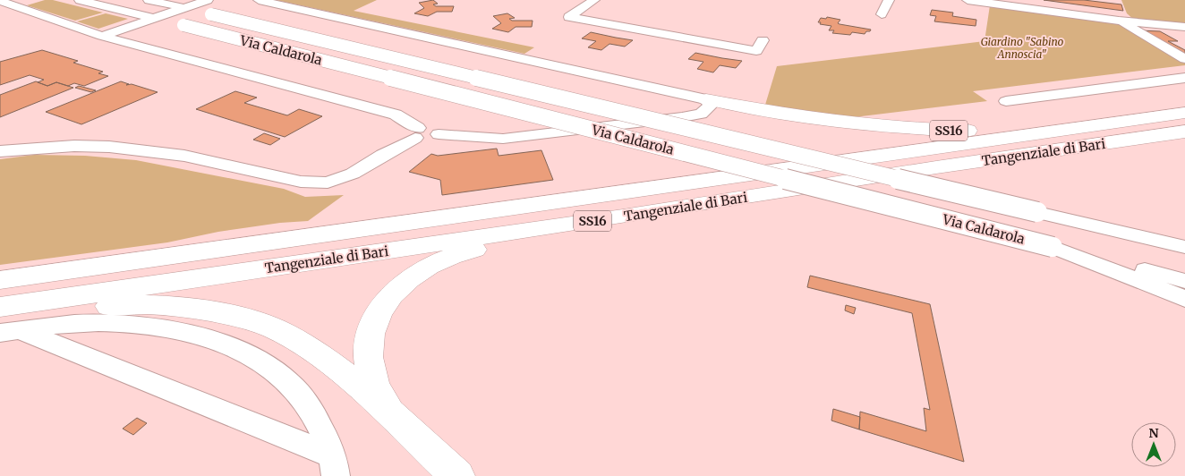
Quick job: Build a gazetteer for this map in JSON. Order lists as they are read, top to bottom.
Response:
{
  "streets": {
    "highway": ["SS16", "Tangenziale di Bari"],
    "street": ["Via Caldarola"]
  },
  "crossings": [
    ["SS16", "Tangenziale di Bari"]
  ],
  "parks": ["Giardino \"Sabino Annoscia\""],
  "north": "top"
}
